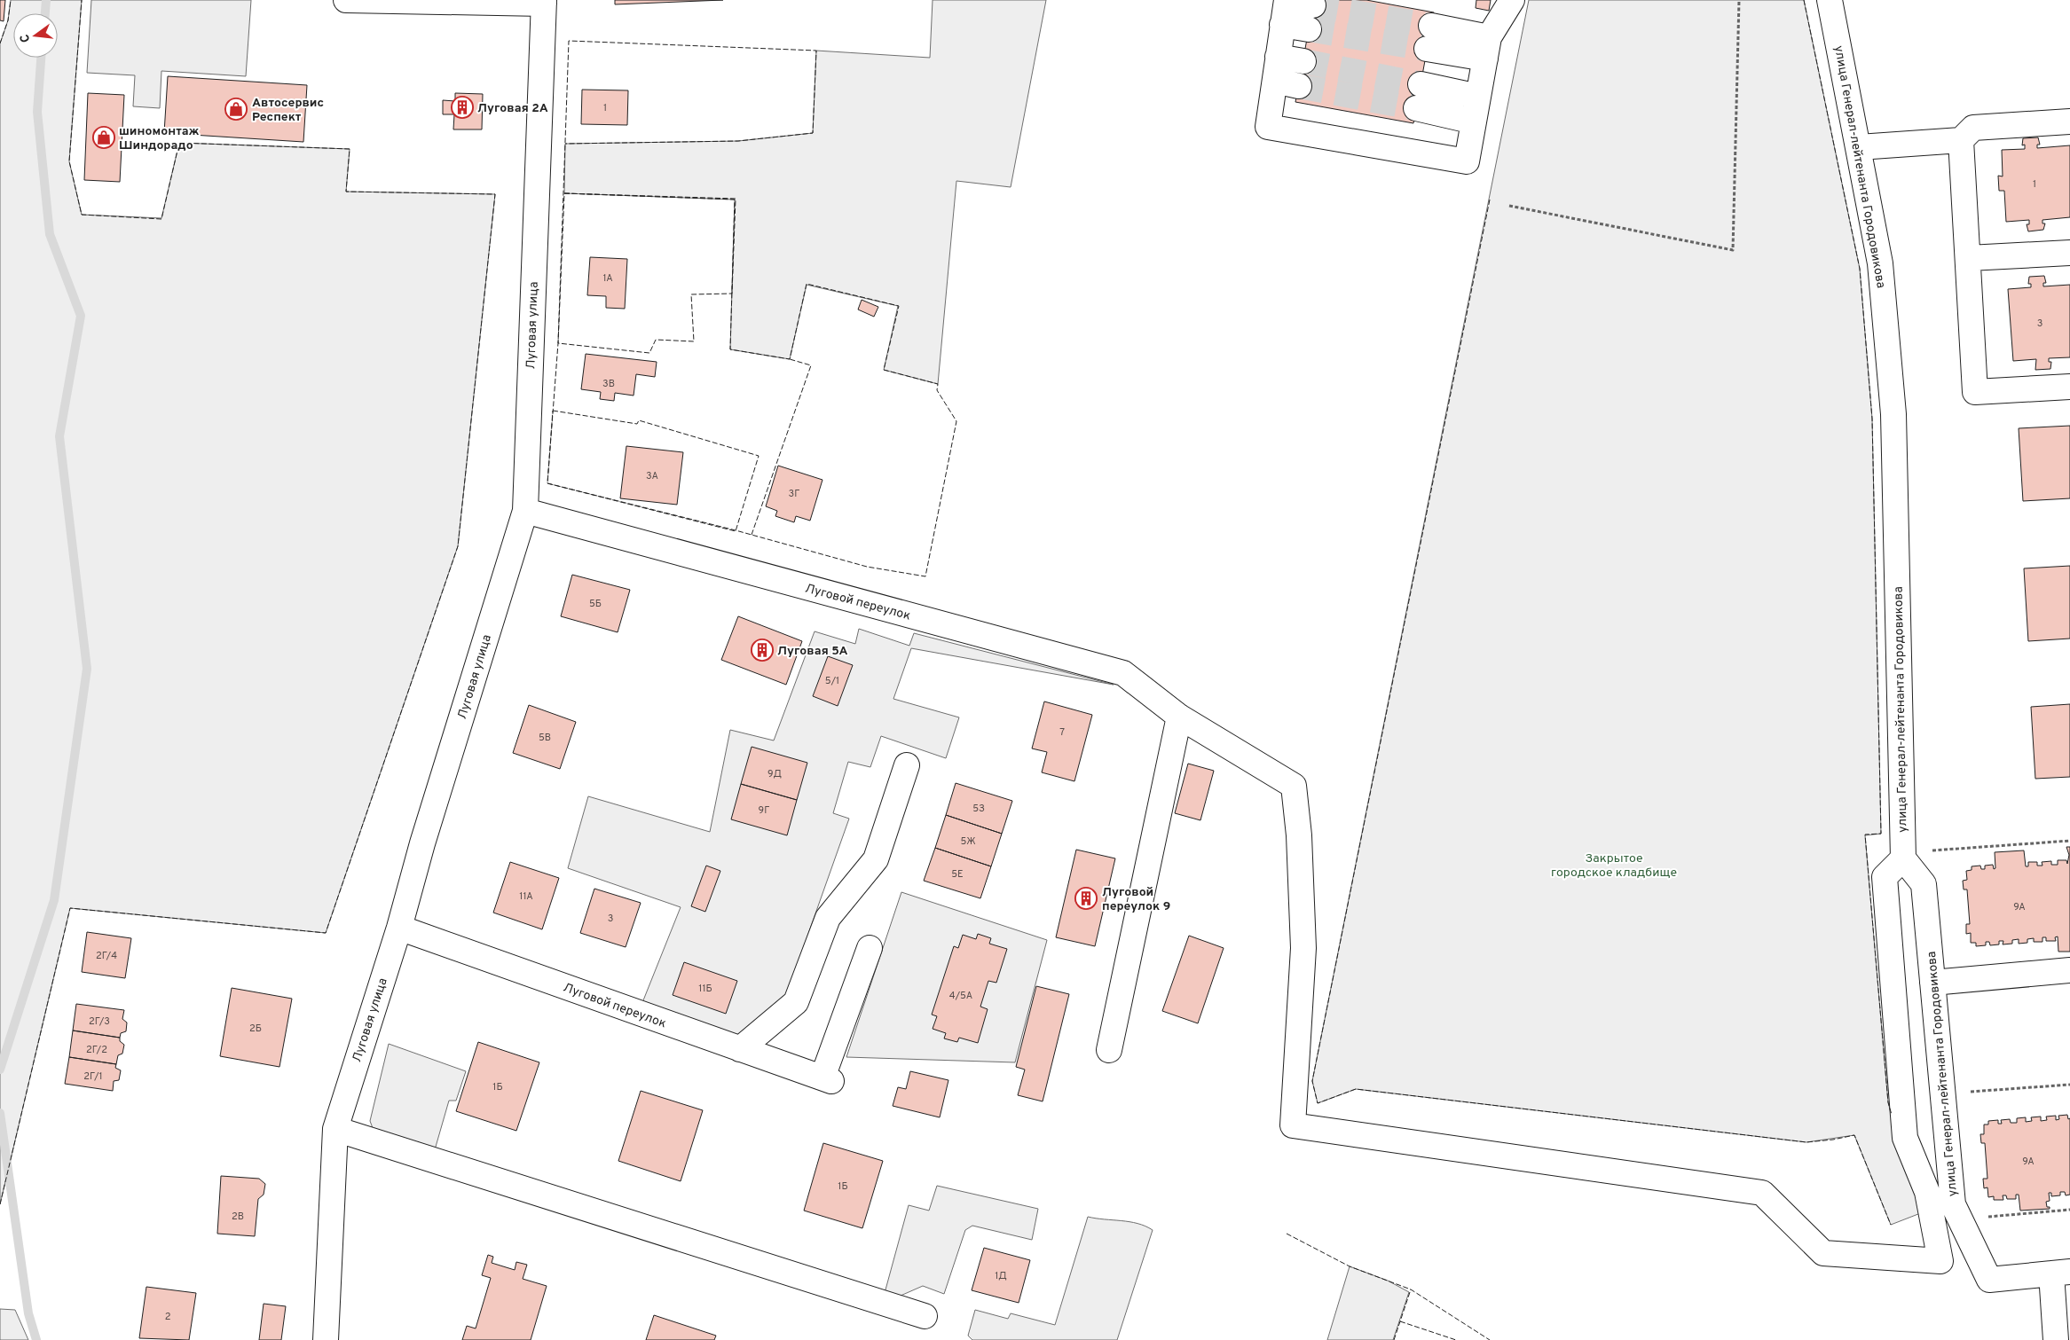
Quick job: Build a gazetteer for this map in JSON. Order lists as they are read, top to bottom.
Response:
{
  "streets": {
    "street": ["улица Генерал-лейтенанта Городовикова", "Луговая улица", "Луговой переулок"]
  },
  "crossings": [
    ["улица Генерал-лейтенанта Городовикова", "Луговой переулок"],
    ["Луговая улица", "Луговой переулок"]
  ],
  "parks": ["Закрытое городское кладбище"],
  "places": {
    "building": ["Луговая 2А", "Луговая 5А", "Луговой переулок 9"],
    "shop": ["Автосервис Респект", "шиномонтаж Шиндорадо"]
  },
  "house_numbers": [
    "1",
    "1",
    "1А",
    "3",
    "3В",
    "3А",
    "3Г",
    "5Б",
    "5/1",
    "7",
    "5В",
    "9Д",
    "5З",
    "9Г",
    "5Ж",
    "5Е",
    "11А",
    "9А",
    "3",
    "2Г/4",
    "11Б",
    "4/5А",
    "2Г/3",
    "2Б",
    "2Г/2",
    "2Г/1",
    "1Б",
    "9А",
    "1Б",
    "2В",
    "1Д",
    "2"
  ],
  "north": "left"
}
